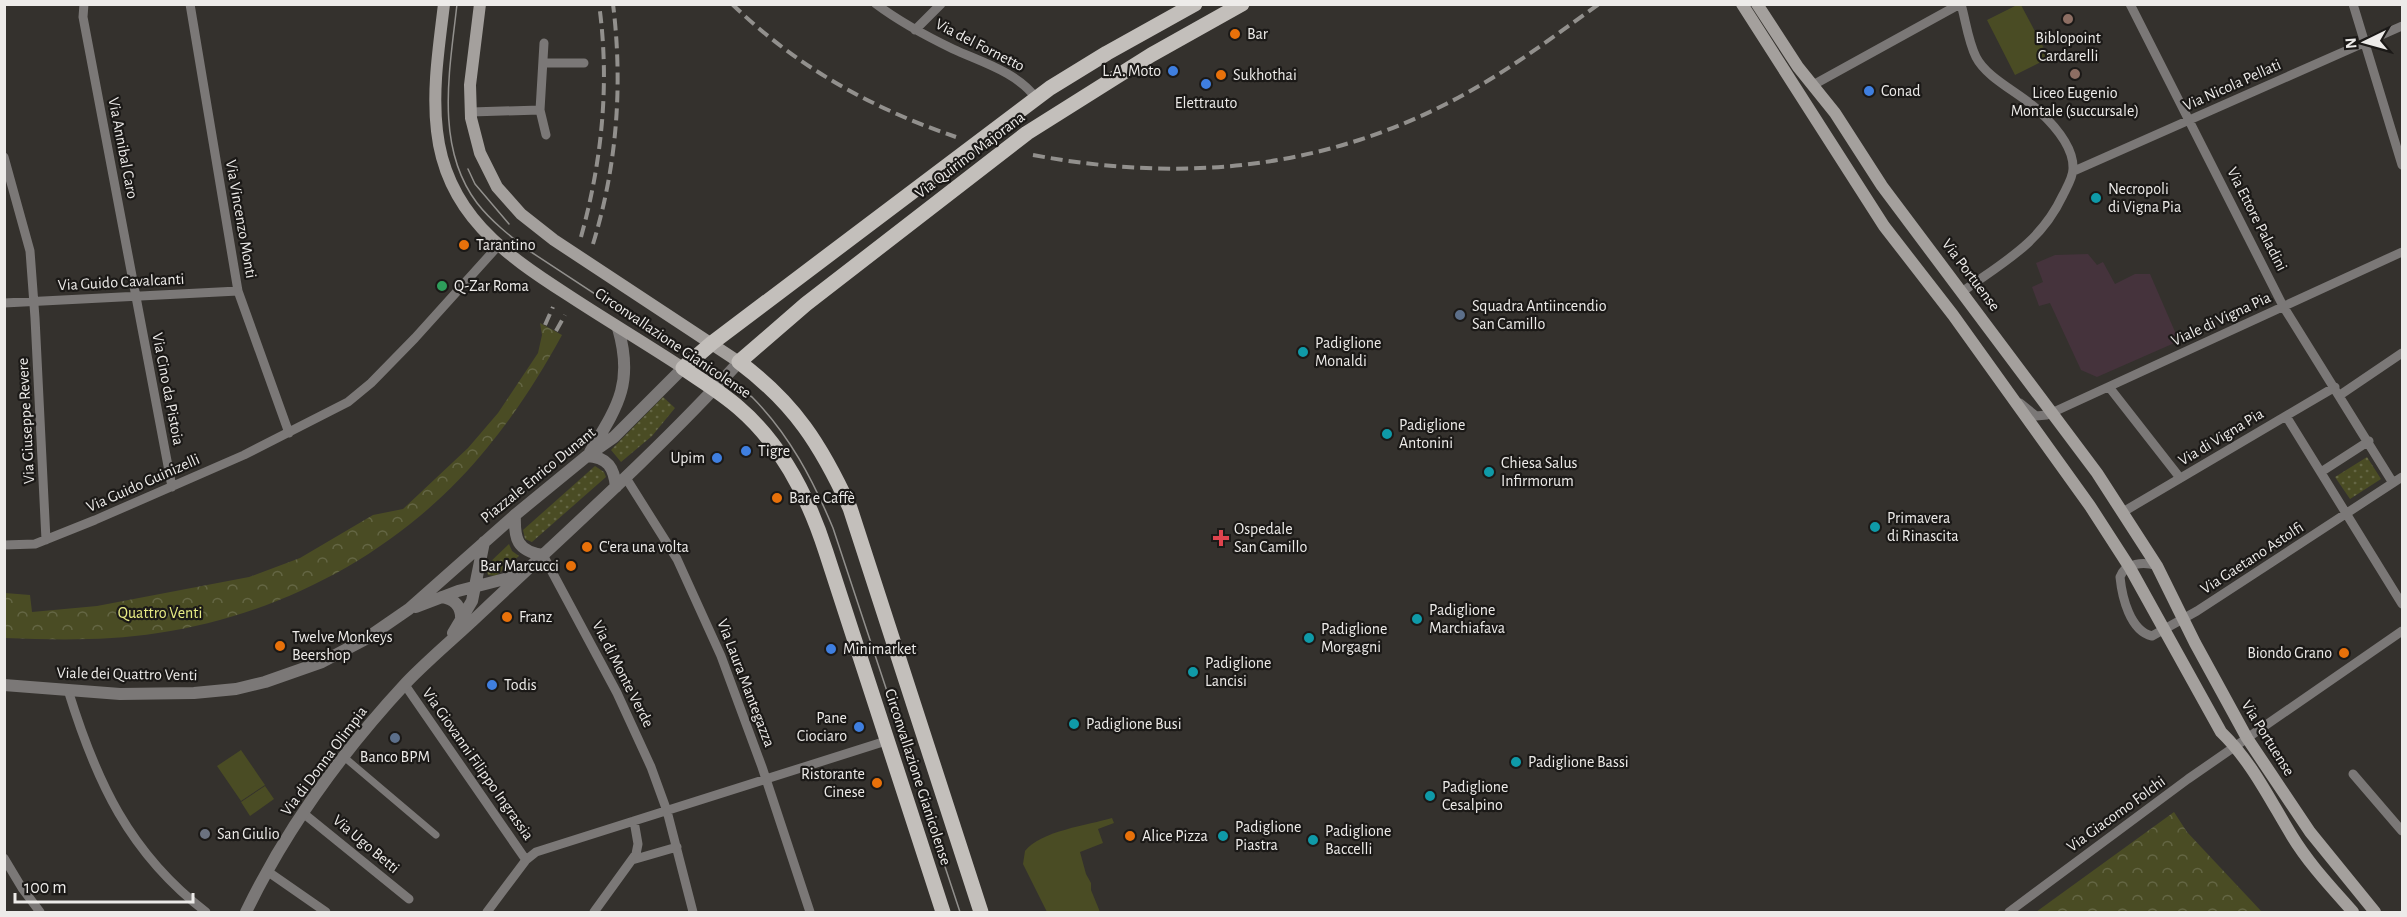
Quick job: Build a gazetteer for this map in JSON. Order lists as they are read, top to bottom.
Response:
{
  "streets": {
    "main road": [
      "Via Quirino Majorana",
      "Via Portuense",
      "Circonvallazione Gianicolense",
      "Piazzale Enrico Dunant"
    ],
    "street": [
      "Via del Fornetto",
      "Via Nicola Pellati",
      "Via Annibal Caro",
      "Via Vincenzo Monti",
      "Via Ettore Paladini",
      "Via Guido Cavalcanti",
      "Viale di Vigna Pia",
      "Via Cino da Pistoia",
      "Via Giuseppe Revere",
      "Via di Vigna Pia",
      "Via Guido Guinizelli",
      "Via Gaetano Astolfi",
      "Viale dei Quattro Venti",
      "Via di Monte Verde",
      "Via Laura Mantegazza",
      "Via di Donna Olimpia",
      "Via Giovanni Filippo Ingrassia",
      "Via Giacomo Folchi",
      "Via Ugo Betti"
    ]
  },
  "crossings": [
    ["Via del Fornetto", "Via Quirino Majorana"],
    ["Via Nicola Pellati", "Via Ettore Paladini"],
    ["Via Annibal Caro", "Via Guido Cavalcanti"],
    ["Via Annibal Caro", "Via Cino da Pistoia"],
    ["Via Quirino Majorana", "Circonvallazione Gianicolense"],
    ["Via Quirino Majorana", "Piazzale Enrico Dunant"],
    ["Via Vincenzo Monti", "Via Guido Cavalcanti"],
    ["Via Vincenzo Monti", "Via Guido Guinizelli"],
    ["Via Ettore Paladini", "Viale di Vigna Pia"],
    ["Via Ettore Paladini", "Via di Vigna Pia"],
    ["Via Ettore Paladini", "Via Gaetano Astolfi"],
    ["Via Portuense", "Viale di Vigna Pia"],
    ["Via Portuense", "Via di Vigna Pia"],
    ["Via Portuense", "Via Gaetano Astolfi"],
    ["Via Portuense", "Via Giacomo Folchi"],
    ["Via Guido Cavalcanti", "Via Cino da Pistoia"],
    ["Via Guido Cavalcanti", "Via Giuseppe Revere"],
    ["Circonvallazione Gianicolense", "Piazzale Enrico Dunant"],
    ["Circonvallazione Gianicolense", "Via Guido Guinizelli"],
    ["Via Cino da Pistoia", "Via Guido Guinizelli"],
    ["Via Giuseppe Revere", "Via Guido Guinizelli"],
    ["Piazzale Enrico Dunant", "Viale dei Quattro Venti"],
    ["Via di Donna Olimpia", "Via Giovanni Filippo Ingrassia"],
    ["Via di Donna Olimpia", "Via Ugo Betti"]
  ],
  "parks": ["Quattro Venti"],
  "places": {
    "other": [
      "Biblopoint Cardarelli",
      "Bar",
      "L.A. Moto",
      "Liceo Eugenio Montale (succursale)",
      "Sukhothai",
      "Elettrauto",
      "Conad",
      "Necropoli di Vigna Pia",
      "Tarantino",
      "Q-Zar Roma",
      "Squadra Antiincendio San Camillo",
      "Padiglione Monaldi",
      "Padiglione Antonini",
      "Tigre",
      "Upim",
      "Chiesa Salus Infirmorum",
      "Bar e Caffè",
      "Primavera di Rinascita",
      "C'era una volta",
      "Bar Marcucci",
      "Franz",
      "Padiglione Marchiafava",
      "Padiglione Morgagni",
      "Twelve Monkeys Beershop",
      "Minimarket",
      "Biondo Grano",
      "Padiglione Lancisi",
      "Todis",
      "Padiglione Busi",
      "Pane Ciociaro",
      "Banco BPM",
      "Padiglione Bassi",
      "Ristorante Cinese",
      "Padiglione Cesalpino",
      "San Giulio",
      "Alice Pizza",
      "Padiglione Piastra",
      "Padiglione Baccelli"
    ],
    "health": ["Ospedale San Camillo"]
  },
  "scale_bar": "100 m",
  "north": "left"
}
